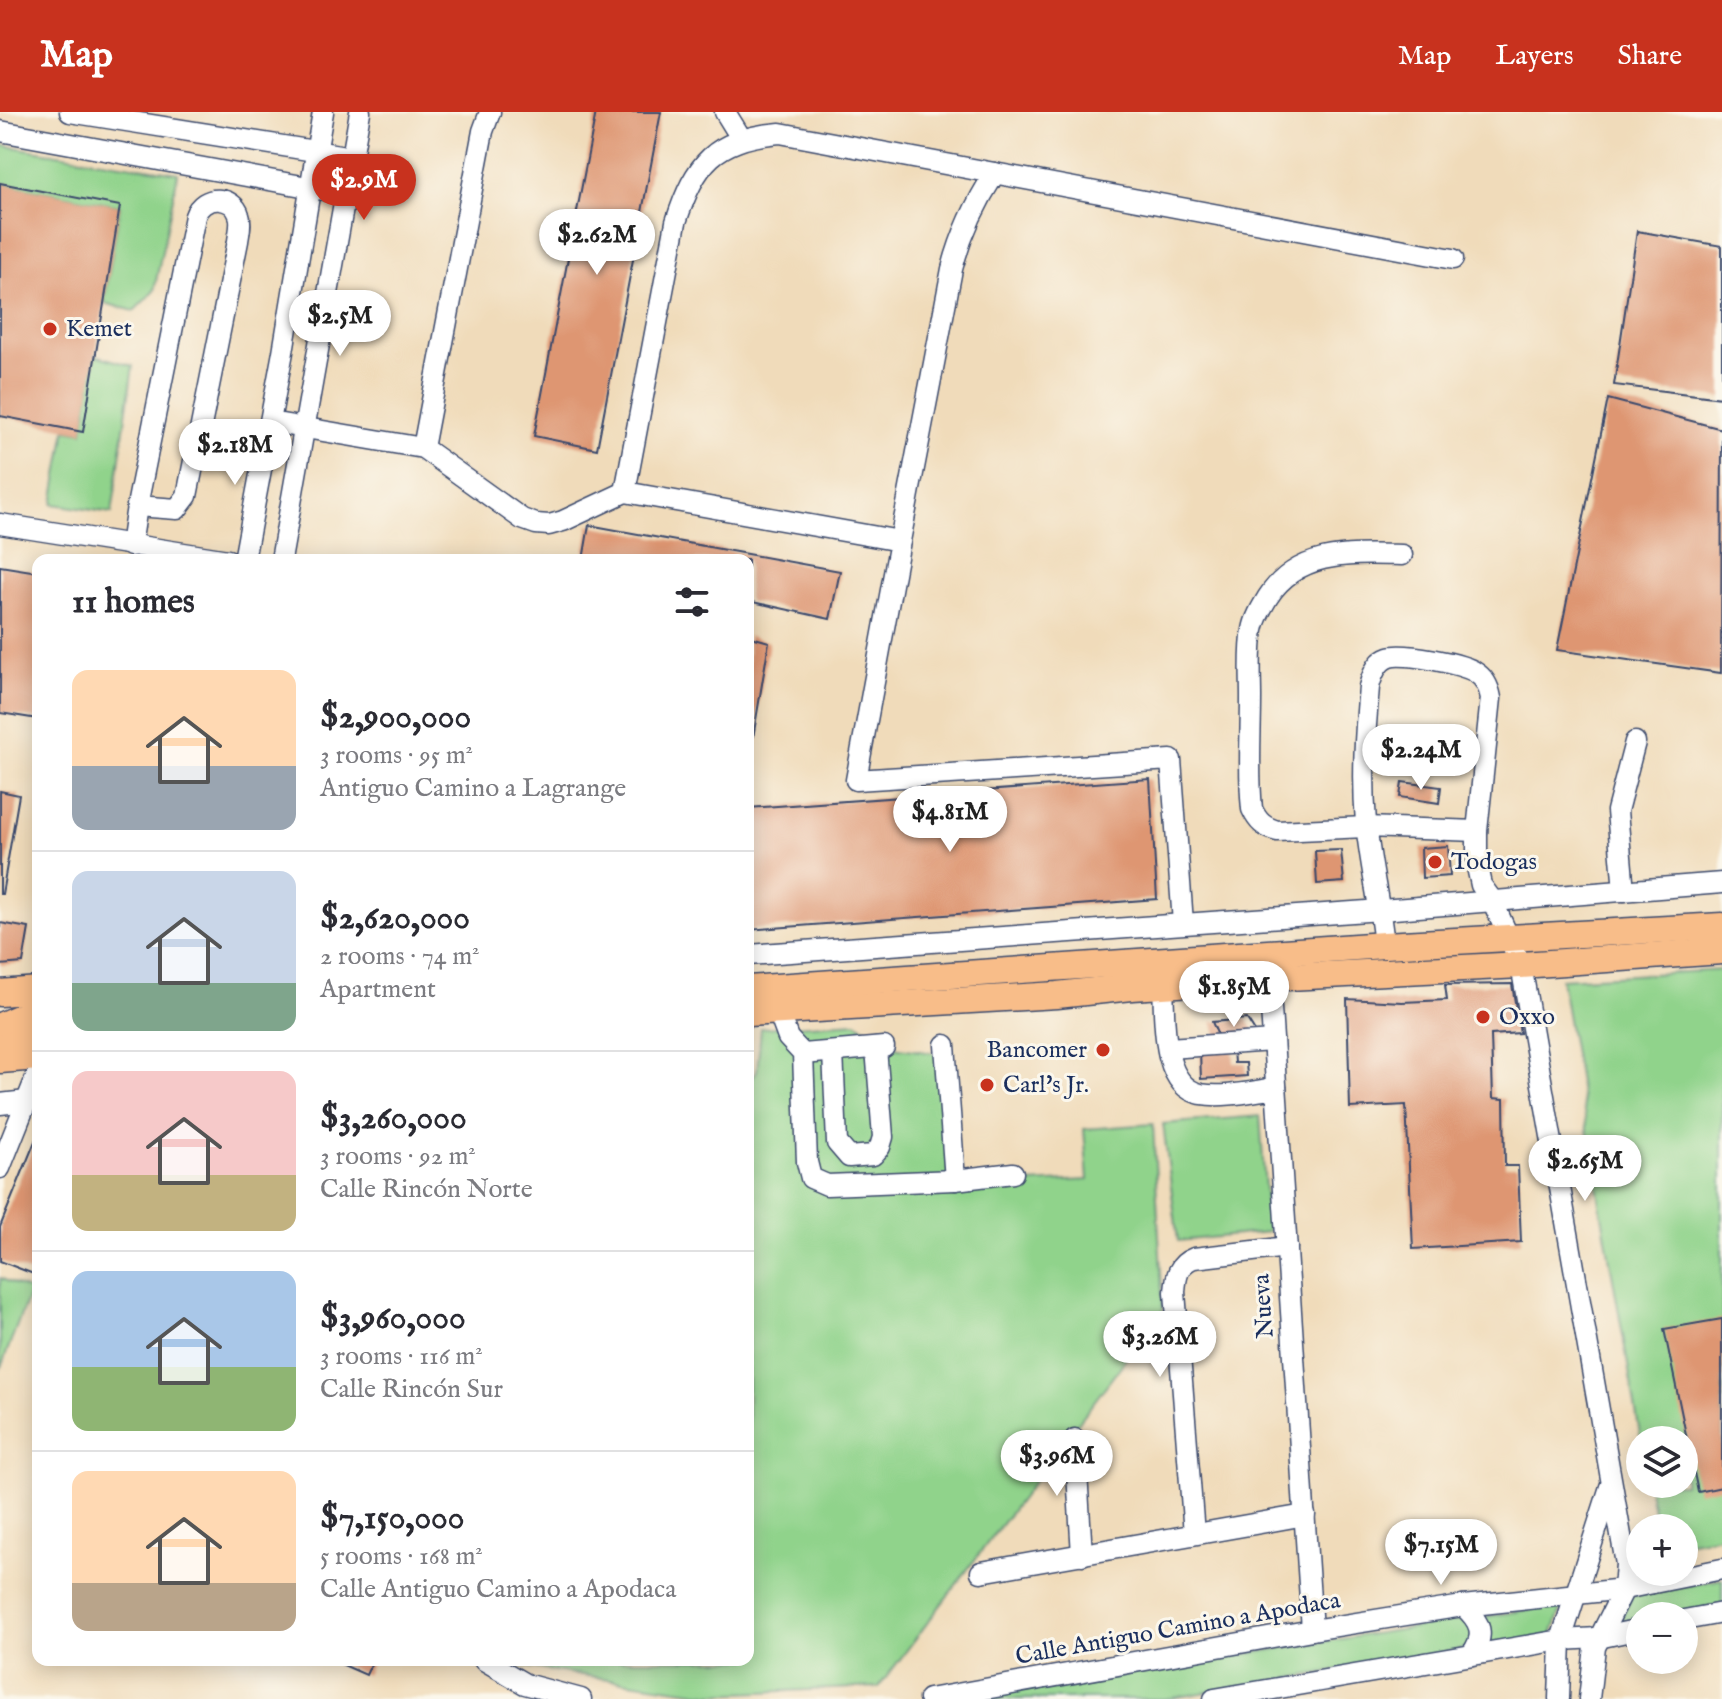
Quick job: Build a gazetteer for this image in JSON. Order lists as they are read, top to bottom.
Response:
{
  "streets": {
    "street": ["Nueva", "Calle Antiguo Camino a Apodaca"]
  },
  "crossings": [
    ["Nueva", "Calle Antiguo Camino a Apodaca"]
  ],
  "places": [
    "Kemet",
    "Todogas",
    "Oxxo",
    "Bancomer",
    "Carl's Jr."
  ],
  "page": {
    "header": "Map",
    "nav": ["Map", "Layers", "Share"],
    "price": [
      "$2.9M",
      "$2.62M",
      "$2.5M",
      "$2.18M",
      "$2.24M",
      "$4.81M",
      "$1.85M",
      "$2.65M",
      "$3.26M",
      "$3.96M",
      "$7.15M"
    ],
    "heading": "11 homes",
    "list": [
      {
        "name": "$2,900,000",
        "note": "3 rooms · 95 m² · Antiguo Camino a Lagrange"
      },
      {
        "name": "$2,620,000",
        "note": "2 rooms · 74 m² · Apartment"
      },
      {
        "name": "$3,260,000",
        "note": "3 rooms · 92 m² · Calle Rincón Norte"
      },
      {
        "name": "$3,960,000",
        "note": "3 rooms · 116 m² · Calle Rincón Sur"
      },
      {
        "name": "$7,150,000",
        "note": "5 rooms · 168 m² · Calle Antiguo Camino a Apodaca"
      }
    ],
    "map_buttons": ["+", "−"]
  }
}
